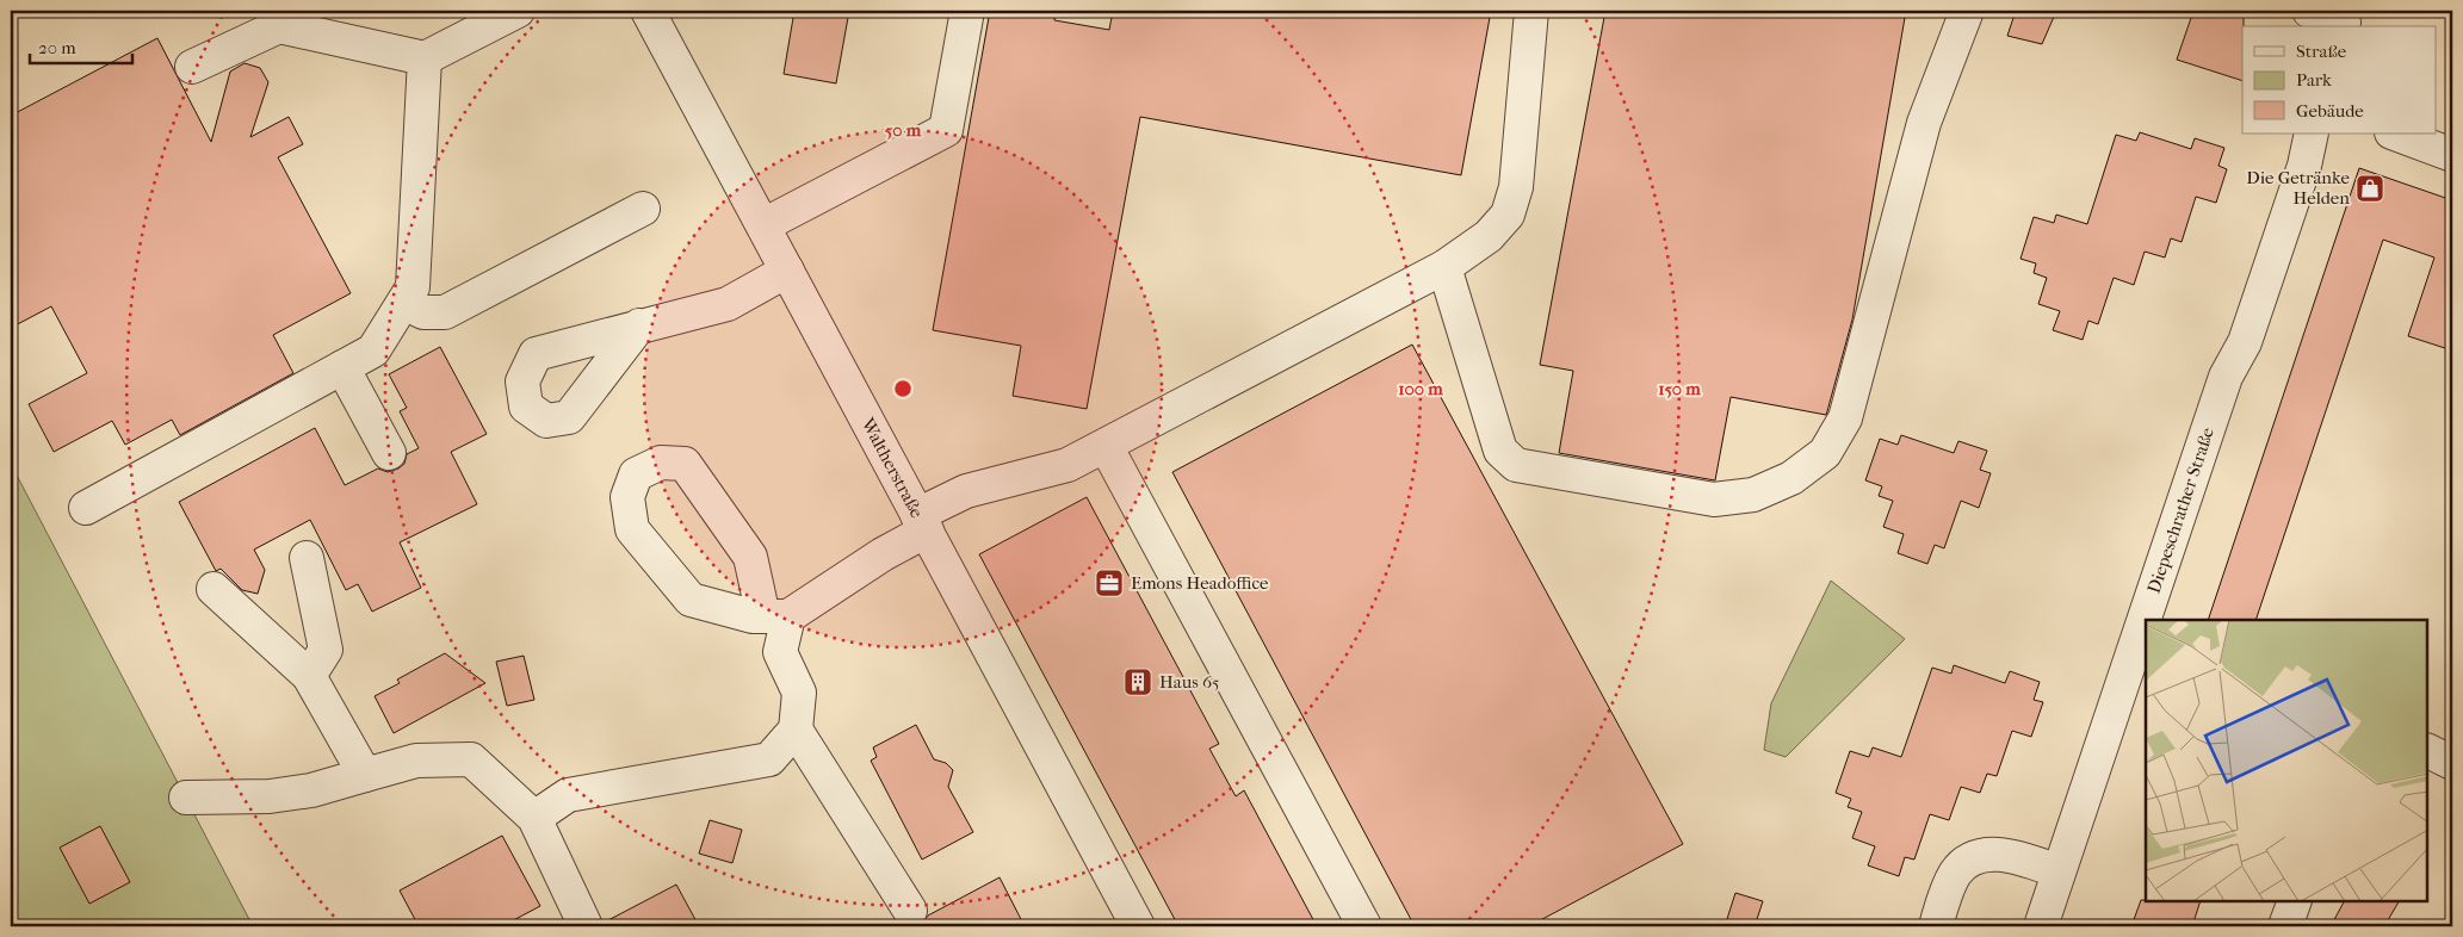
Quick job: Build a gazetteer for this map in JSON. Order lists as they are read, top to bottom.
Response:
{
  "streets": {
    "street": ["Waltherstraße", "Diepeschrather Straße"]
  },
  "places": {
    "shop": ["Die Getränke Helden"],
    "office": ["Emons Headoffice"],
    "building": ["Haus 65"]
  },
  "legend": ["Straße", "Park", "Gebäude"],
  "scale_bar": "20 m",
  "rings": ["50 m", "100 m", "150 m"]
}
